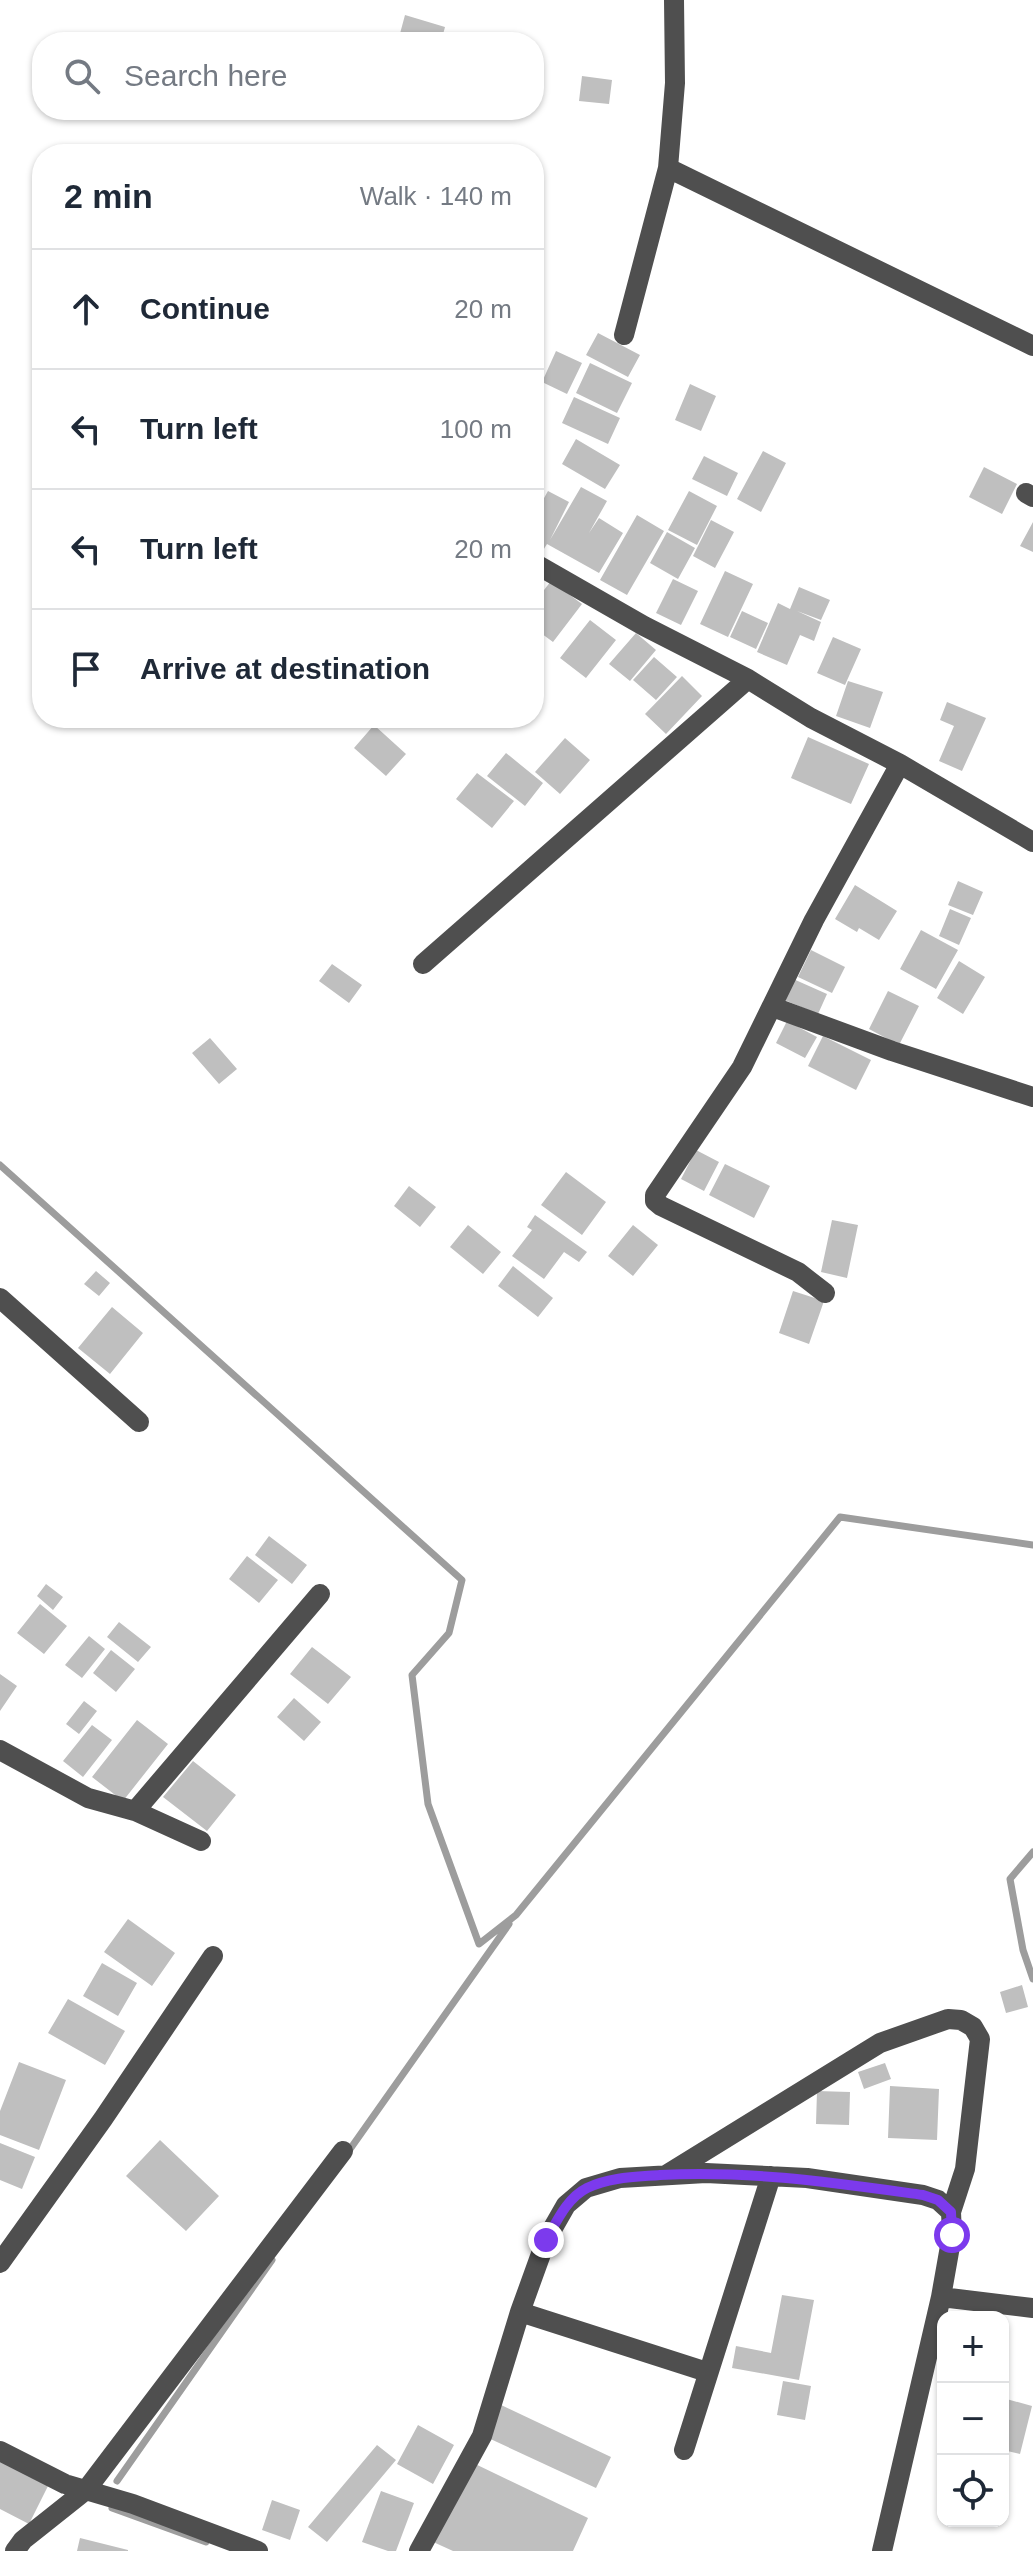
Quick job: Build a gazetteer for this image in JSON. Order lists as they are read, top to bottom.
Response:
{
  "page": {
    "search": "Search here",
    "heading": ["2 min", "Walk · 140 m"],
    "list": [
      ["Continue", "20 m"],
      ["Turn left", "100 m"],
      ["Turn left", "20 m"],
      "Arrive at destination"
    ],
    "map_buttons": ["+", "−"]
  }
}
